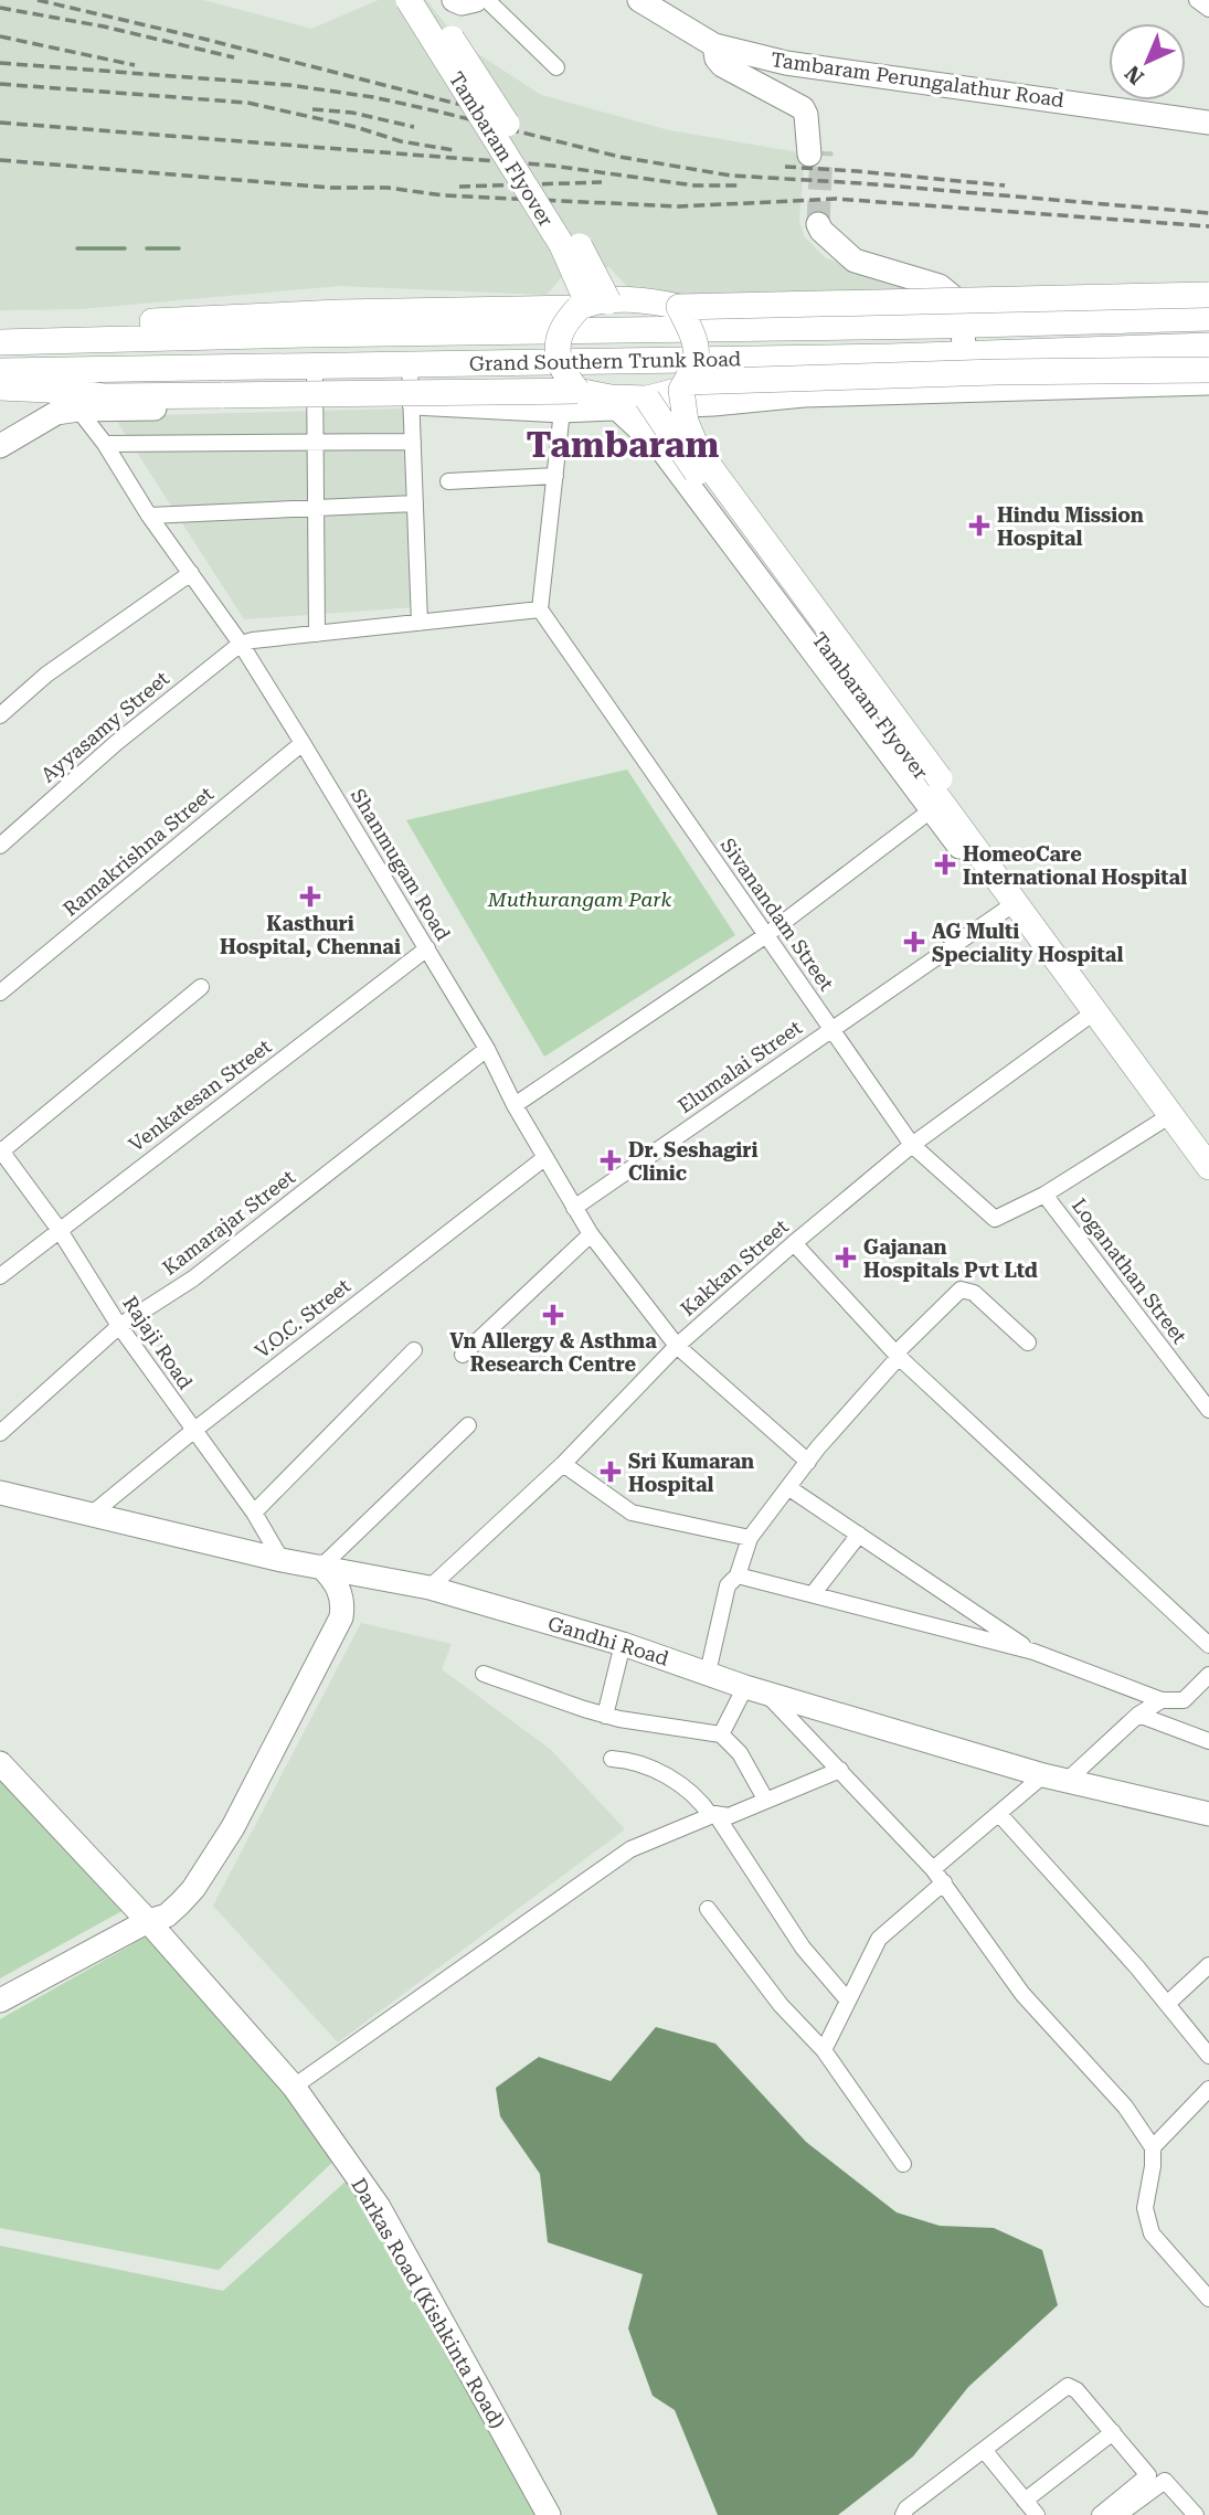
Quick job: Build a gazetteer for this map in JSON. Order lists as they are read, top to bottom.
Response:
{
  "streets": {
    "main road": ["Tambaram Flyover", "Grand Southern Trunk Road"],
    "street": [
      "Tambaram Perungalathur Road",
      "Ayyasamy Street",
      "Ramakrishna Street",
      "Shanmugam Road",
      "Sivanandam Street",
      "Elumalai Street",
      "Venkatesan Street",
      "Kamarajar Street",
      "Kakkan Street",
      "Loganathan Street",
      "V.O.C. Street",
      "Rajaji Road",
      "Gandhi Road",
      "Darkas Road (Kishkinta Road)"
    ]
  },
  "crossings": [
    ["Tambaram Flyover", "Kakkan Street"],
    ["Ayyasamy Street", "Shanmugam Road"],
    ["Ramakrishna Street", "Shanmugam Road"],
    ["Shanmugam Road", "Elumalai Street"],
    ["Shanmugam Road", "Venkatesan Street"],
    ["Shanmugam Road", "Kamarajar Street"],
    ["Shanmugam Road", "Kakkan Street"],
    ["Shanmugam Road", "V.O.C. Street"],
    ["Sivanandam Street", "Elumalai Street"],
    ["Sivanandam Street", "Kakkan Street"],
    ["Sivanandam Street", "Loganathan Street"],
    ["Venkatesan Street", "Rajaji Road"],
    ["Kamarajar Street", "Rajaji Road"],
    ["Kakkan Street", "Gandhi Road"],
    ["V.O.C. Street", "Rajaji Road"],
    ["V.O.C. Street", "Gandhi Road"],
    ["Rajaji Road", "Gandhi Road"]
  ],
  "districts": ["Tambaram"],
  "parks": ["Muthurangam Park"],
  "places": {
    "health": [
      "Hindu Mission Hospital",
      "HomeoCare International Hospital",
      "Kasthuri Hospital, Chennai",
      "AG Multi Speciality Hospital",
      "Dr. Seshagiri Clinic",
      "Gajanan Hospitals Pvt Ltd",
      "Vn Allergy & Asthma Research Centre",
      "Sri Kumaran Hospital"
    ]
  },
  "north": "bottom left"
}
